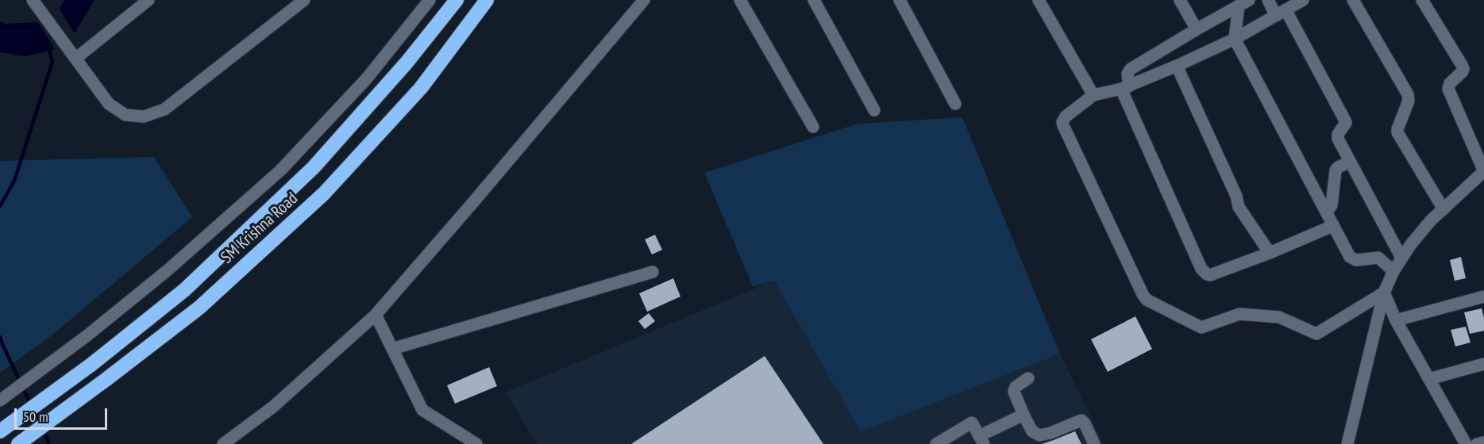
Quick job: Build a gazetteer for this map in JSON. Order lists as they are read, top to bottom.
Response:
{
  "streets": {
    "highway": ["SM Krishna Road"]
  },
  "scale_bar": "50 m"
}
